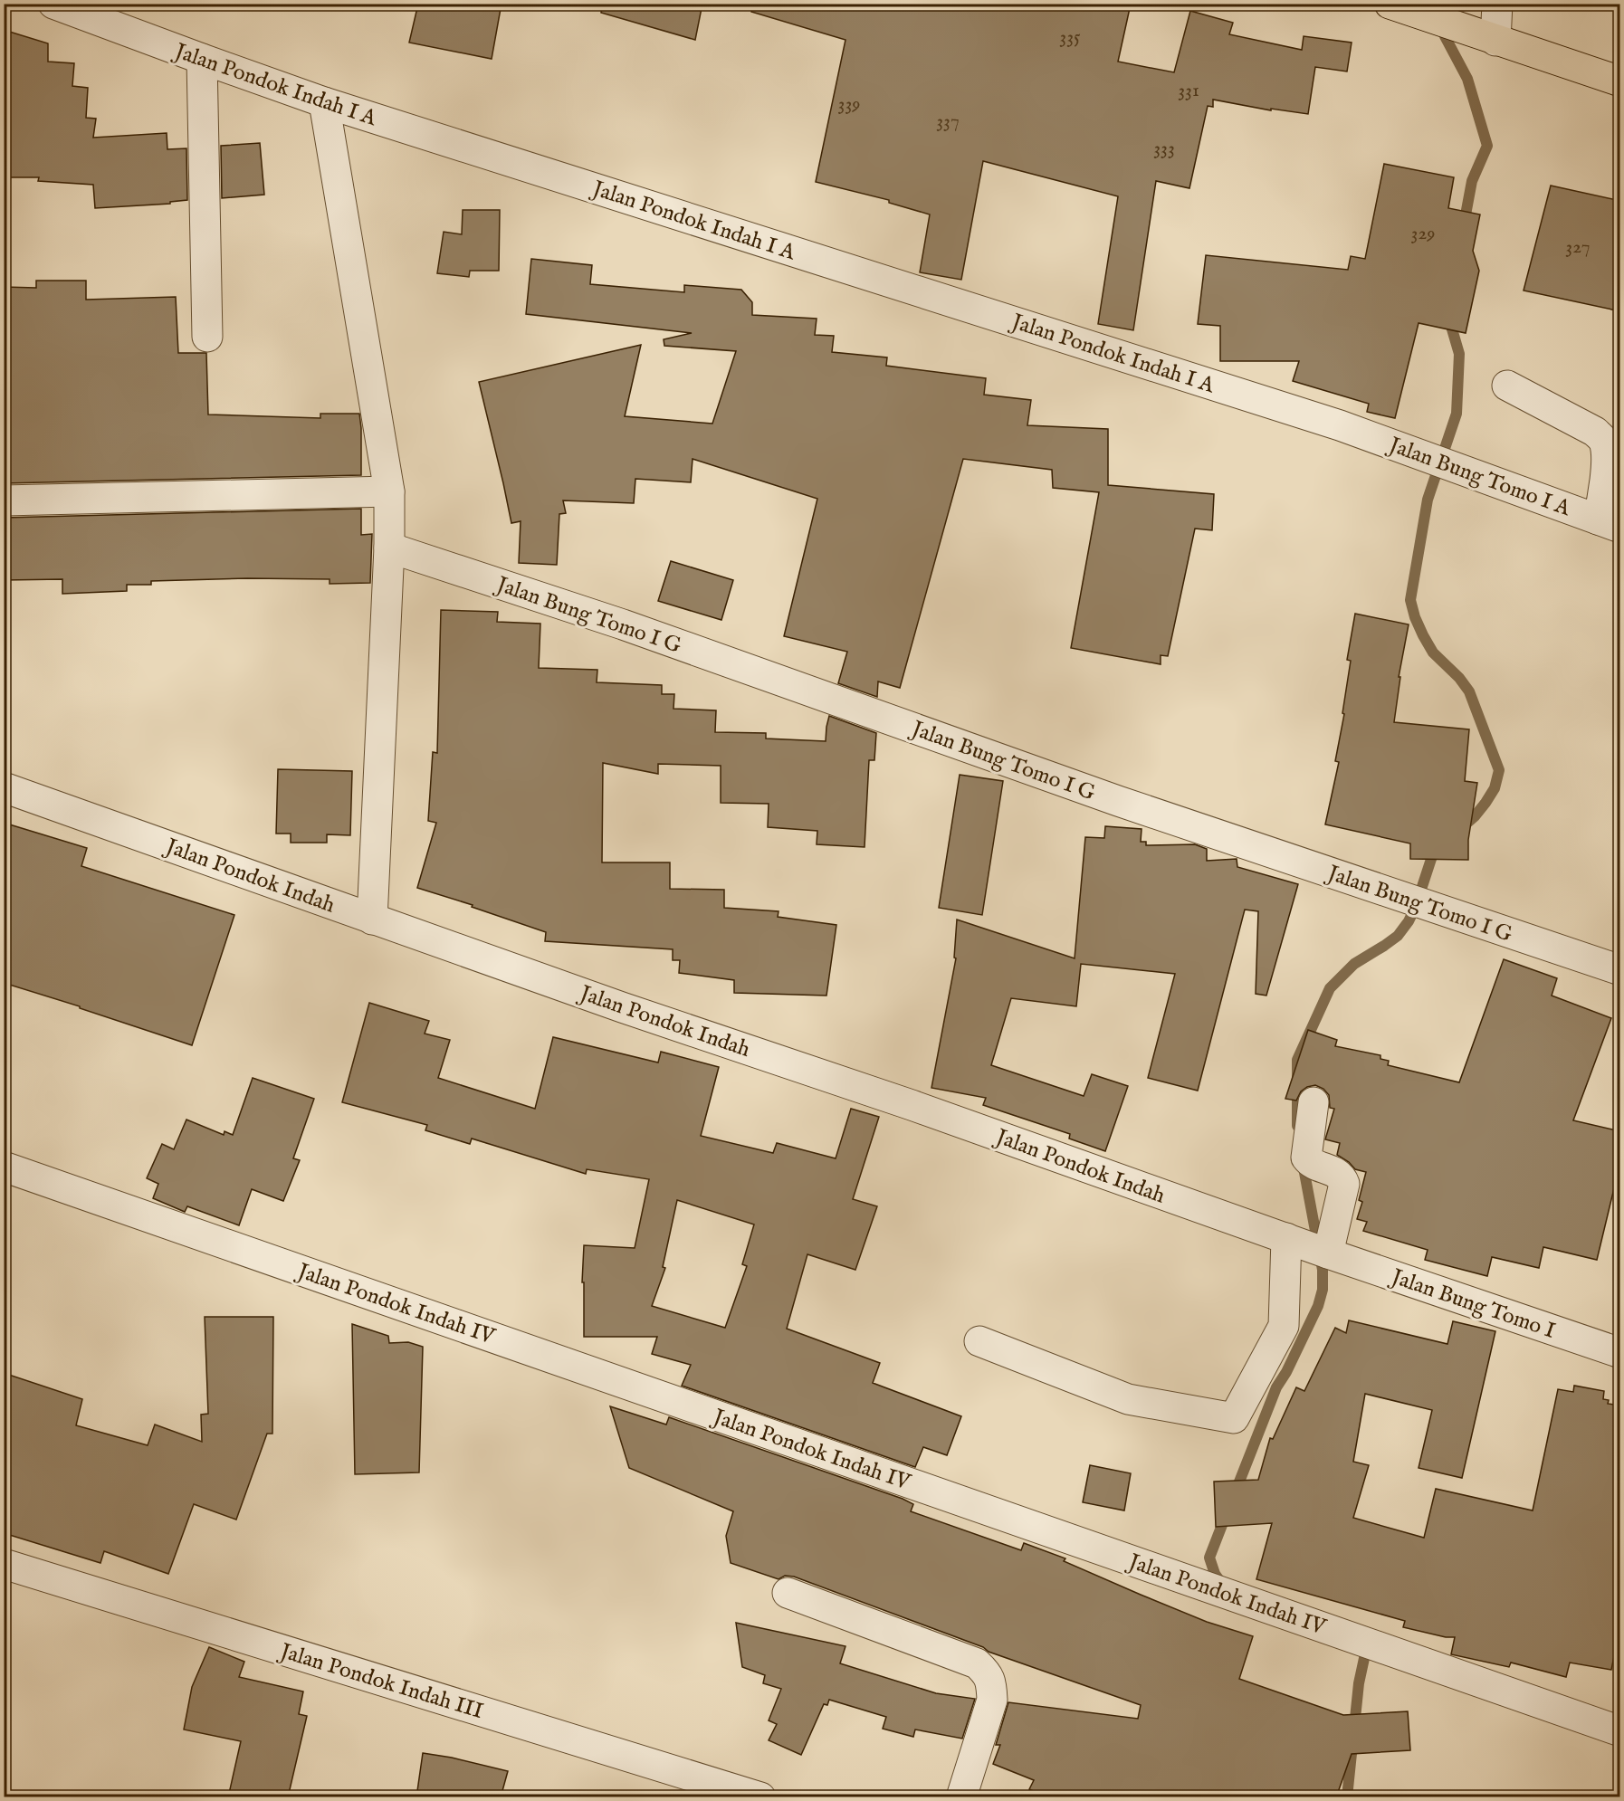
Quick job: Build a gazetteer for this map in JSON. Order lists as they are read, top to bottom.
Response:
{
  "streets": {
    "street": [
      "Jalan Pondok Indah I A",
      "Jalan Bung Tomo I A",
      "Jalan Bung Tomo I G",
      "Jalan Pondok Indah",
      "Jalan Pondok Indah IV",
      "Jalan Bung Tomo I",
      "Jalan Pondok Indah III"
    ]
  },
  "crossings": [
    ["Jalan Pondok Indah I A", "Jalan Bung Tomo I A"],
    ["Jalan Pondok Indah", "Jalan Bung Tomo I"]
  ],
  "house_numbers": [
    "335",
    "331",
    "339",
    "337",
    "333",
    "329",
    "327"
  ]
}
